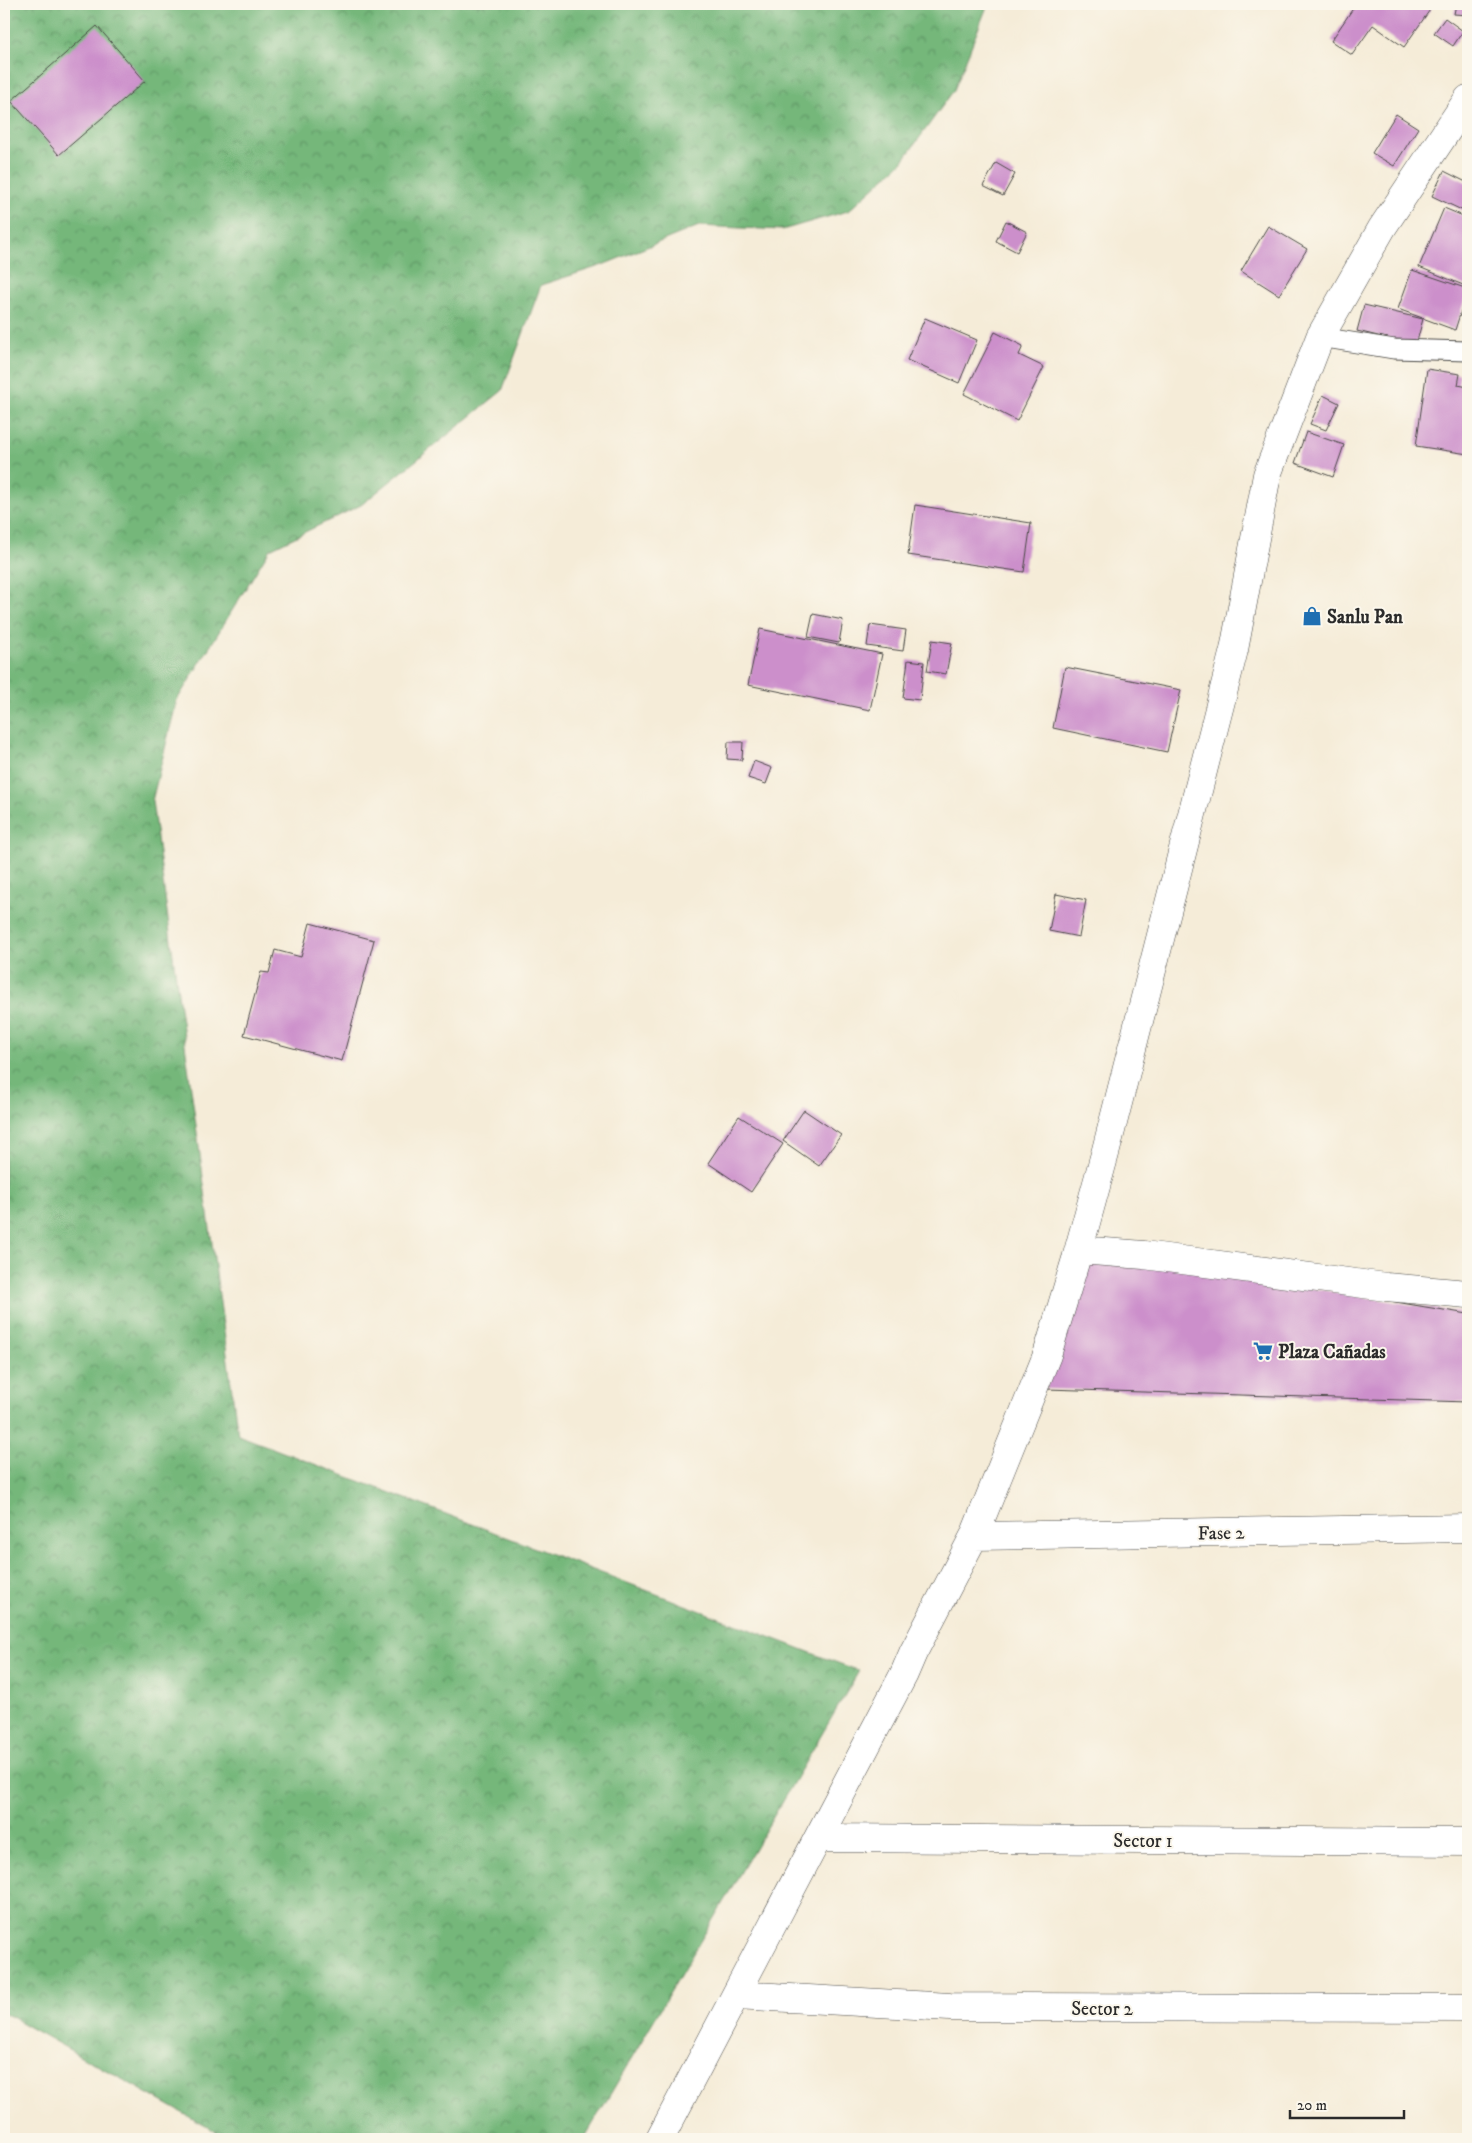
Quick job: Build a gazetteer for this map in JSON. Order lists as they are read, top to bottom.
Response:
{
  "streets": {
    "street": ["Fase 2", "Sector 1", "Sector 2"]
  },
  "places": {
    "shop": ["Sanlu Pan"],
    "supermarket": ["Plaza Cañadas"]
  },
  "scale_bar": "20 m"
}
